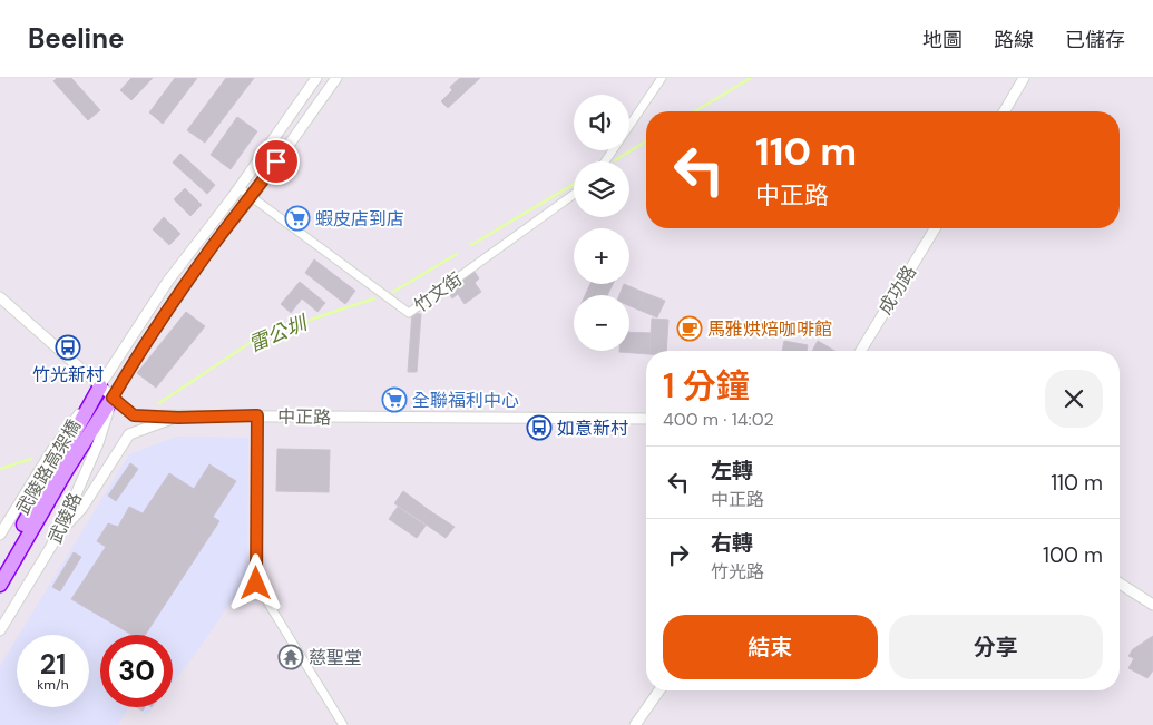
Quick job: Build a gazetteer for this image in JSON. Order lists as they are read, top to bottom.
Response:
{
  "streets": {
    "highway": ["武陵路高架橋"],
    "street": [
      "成功路",
      "竹文街",
      "中正路",
      "武陵路"
    ]
  },
  "crossings": [
    ["竹文街", "武陵路"],
    ["中正路", "武陵路高架橋"],
    ["中正路", "武陵路"],
    ["武陵路高架橋", "武陵路"]
  ],
  "water": ["雷公圳"],
  "places": {
    "supermarket": ["蝦皮店到店", "全聯福利中心"],
    "cafe": ["馬雅烘焙咖啡館"],
    "bus stop": ["竹光新村", "如意新村"],
    "temple": ["慈聖堂"]
  },
  "page": {
    "header": "Beeline",
    "nav": ["地圖", "路線", "已儲存"],
    "map_buttons": ["+", "−"],
    "turn": ["110 m", "中正路"],
    "heading": ["1 分鐘", "400 m · 14:02"],
    "list": [
      {
        "name": "左轉",
        "note": "中正路",
        "value": "110 m"
      },
      {
        "name": "右轉",
        "note": "竹光路",
        "value": "100 m"
      }
    ],
    "buttons": ["結束", "分享"],
    "speed": "21 km/h",
    "limit": "30"
  }
}
